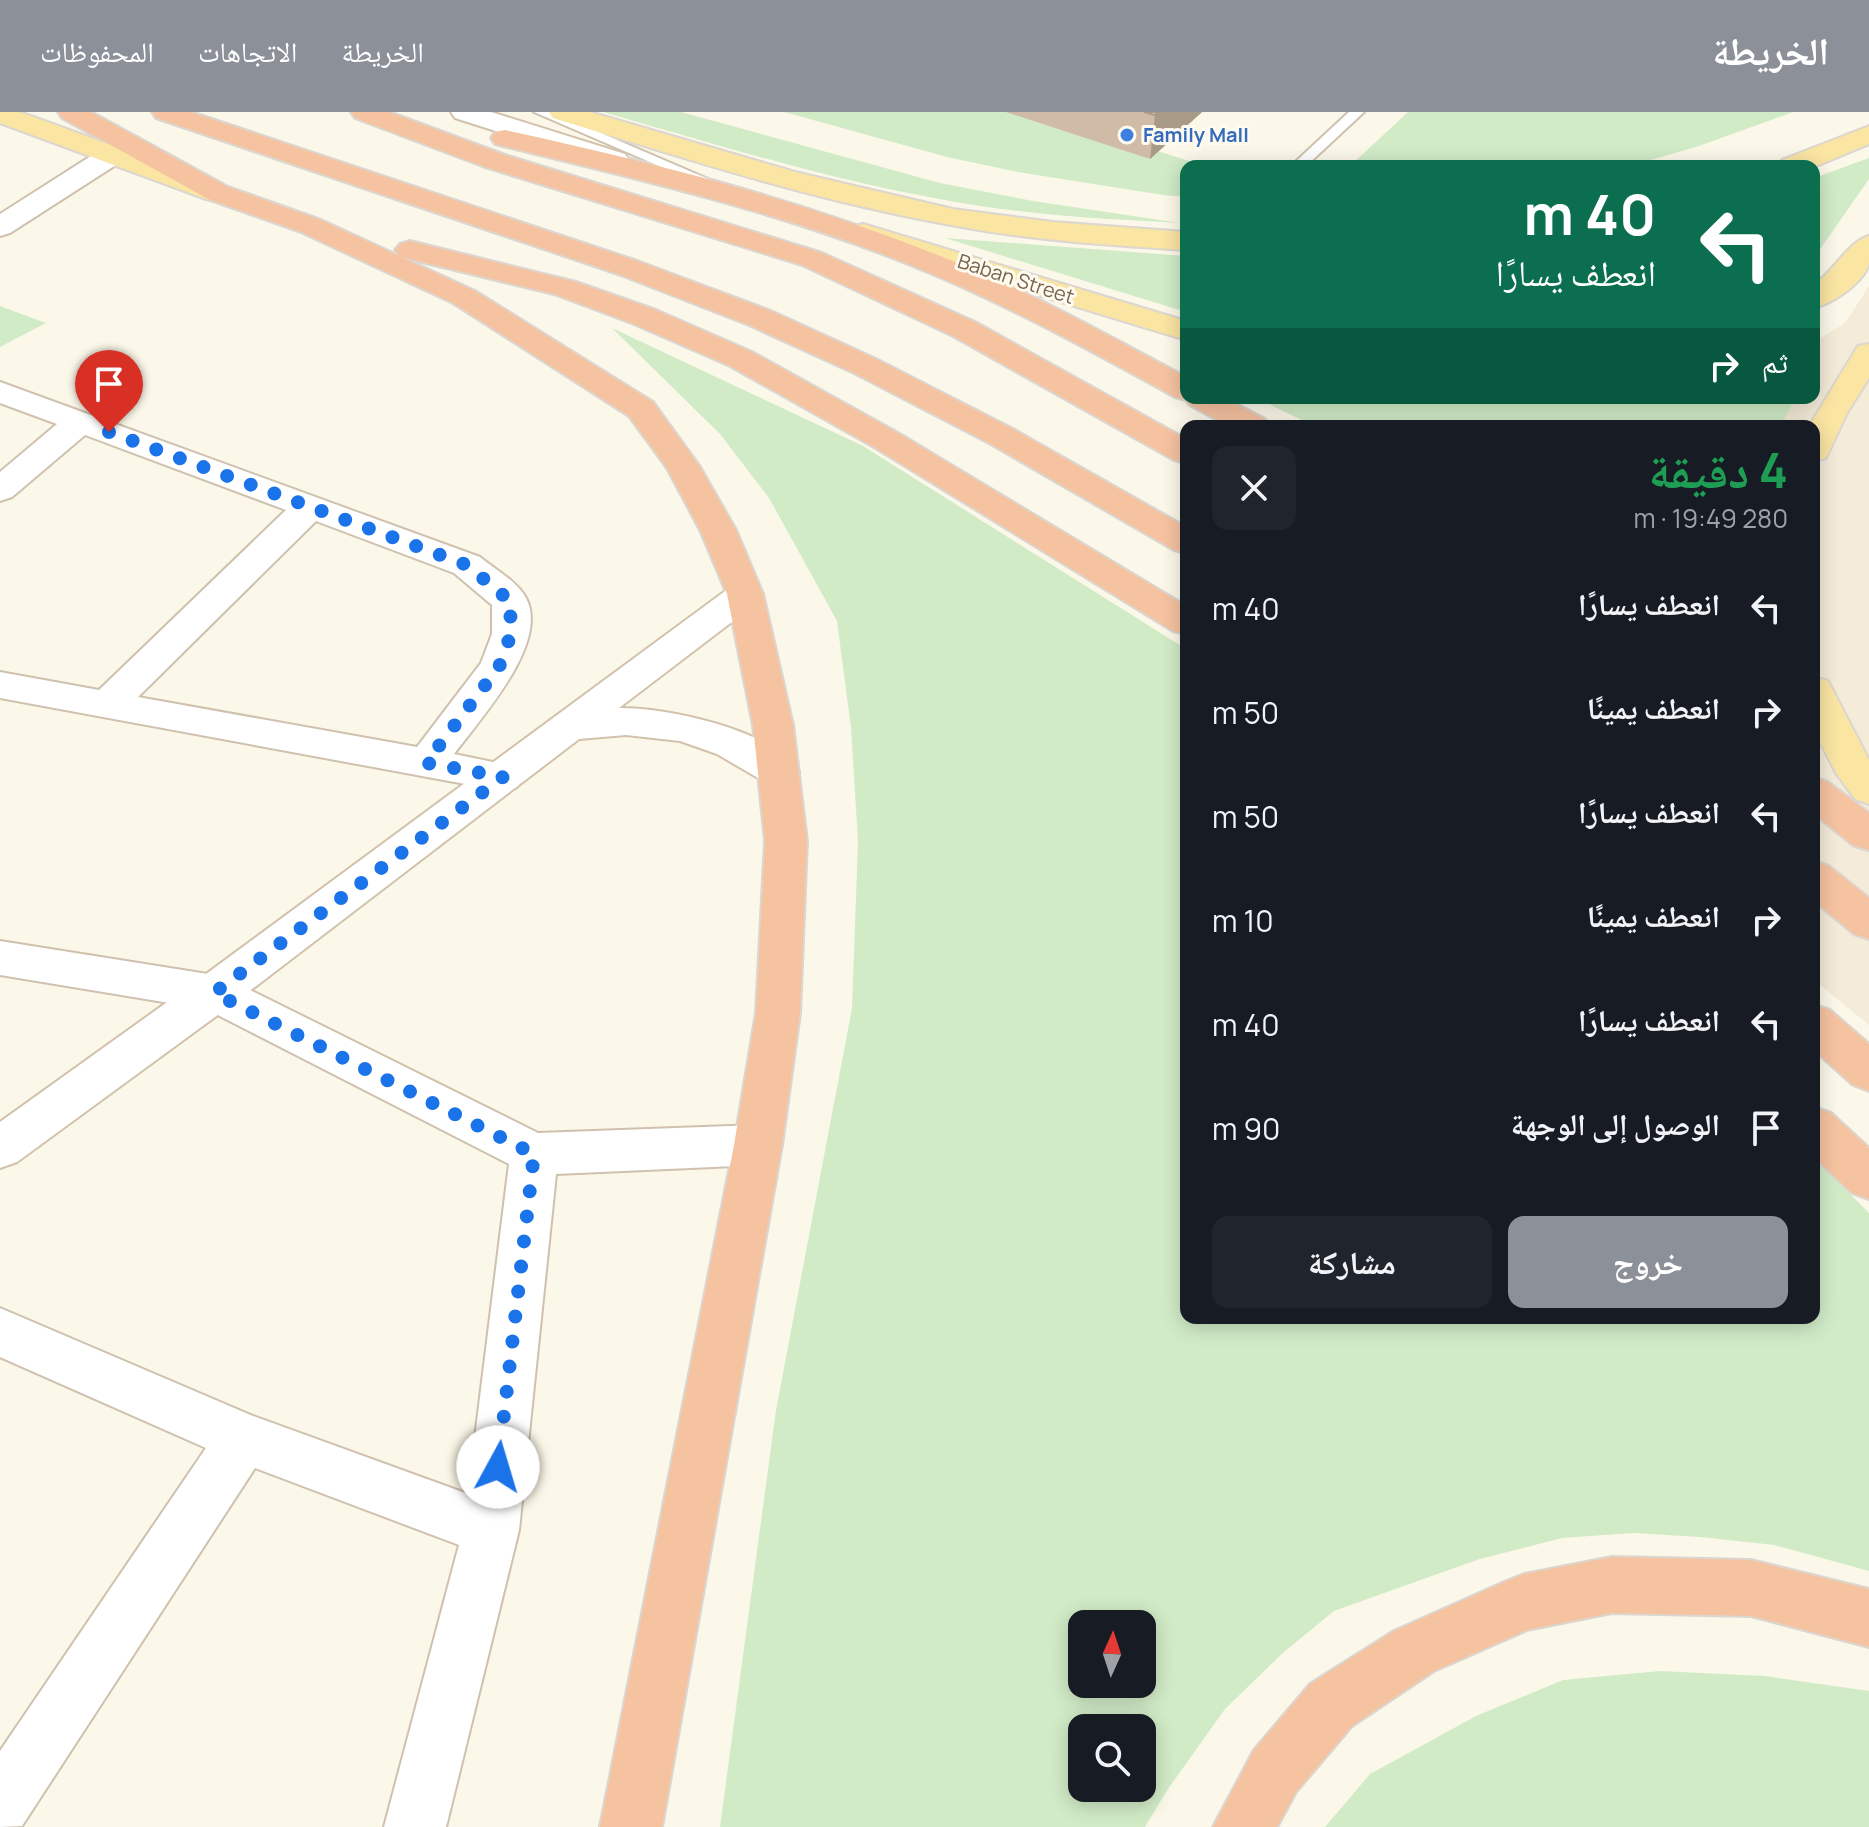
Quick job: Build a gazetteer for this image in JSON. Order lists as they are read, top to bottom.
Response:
{
  "streets": {
    "main road": ["Baban Street"]
  },
  "places": ["Family Mall"],
  "north": "top",
  "page": {
    "header": "الخريطة",
    "nav": ["الخريطة", "الاتجاهات", "المحفوظات"],
    "turn": ["40 m", "انعطف يسارًا"],
    "then": "ثم",
    "heading": ["4 دقيقة", "280 m · 19:49"],
    "list": [
      {
        "name": "انعطف يسارًا",
        "value": "40 m"
      },
      {
        "name": "انعطف يمينًا",
        "value": "50 m"
      },
      {
        "name": "انعطف يسارًا",
        "value": "50 m"
      },
      {
        "name": "انعطف يمينًا",
        "value": "10 m"
      },
      {
        "name": "انعطف يسارًا",
        "value": "40 m"
      },
      {
        "name": "الوصول إلى الوجهة",
        "value": "90 m"
      }
    ],
    "buttons": ["خروج", "مشاركة"]
  }
}
